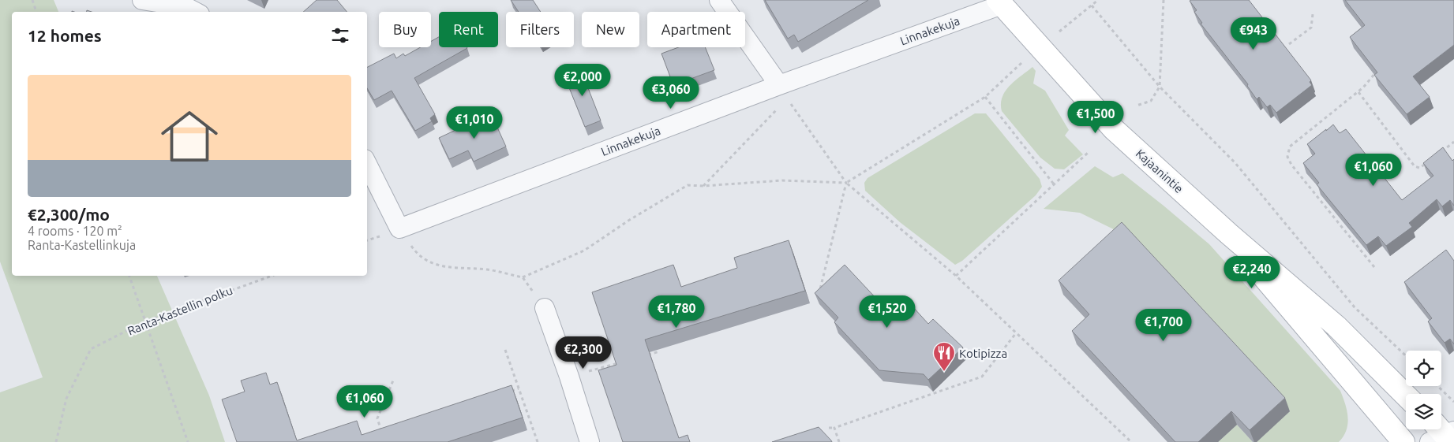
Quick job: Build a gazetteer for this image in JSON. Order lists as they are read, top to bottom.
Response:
{
  "streets": {
    "main road": ["Kajaanintie"],
    "street": ["Linnakekuja"],
    "path": ["Ranta-Kastellin polku"]
  },
  "crossings": [
    ["Linnakekuja", "Kajaanintie"]
  ],
  "places": {
    "restaurant": ["Kotipizza"]
  },
  "page": {
    "chip": [
      "Buy",
      "Rent",
      "Filters",
      "New",
      "Apartment"
    ],
    "heading": "12 homes",
    "price": [
      "€943",
      "€2,000",
      "€3,060",
      "€1,500",
      "€1,010",
      "€1,060",
      "€2,240",
      "€1,780",
      "€1,520",
      "€1,700",
      "€2,300",
      "€1,060"
    ],
    "list": [
      {
        "name": "€2,300/mo",
        "note": "4 rooms · 120 m² · Ranta-Kastellinkuja"
      }
    ]
  }
}
